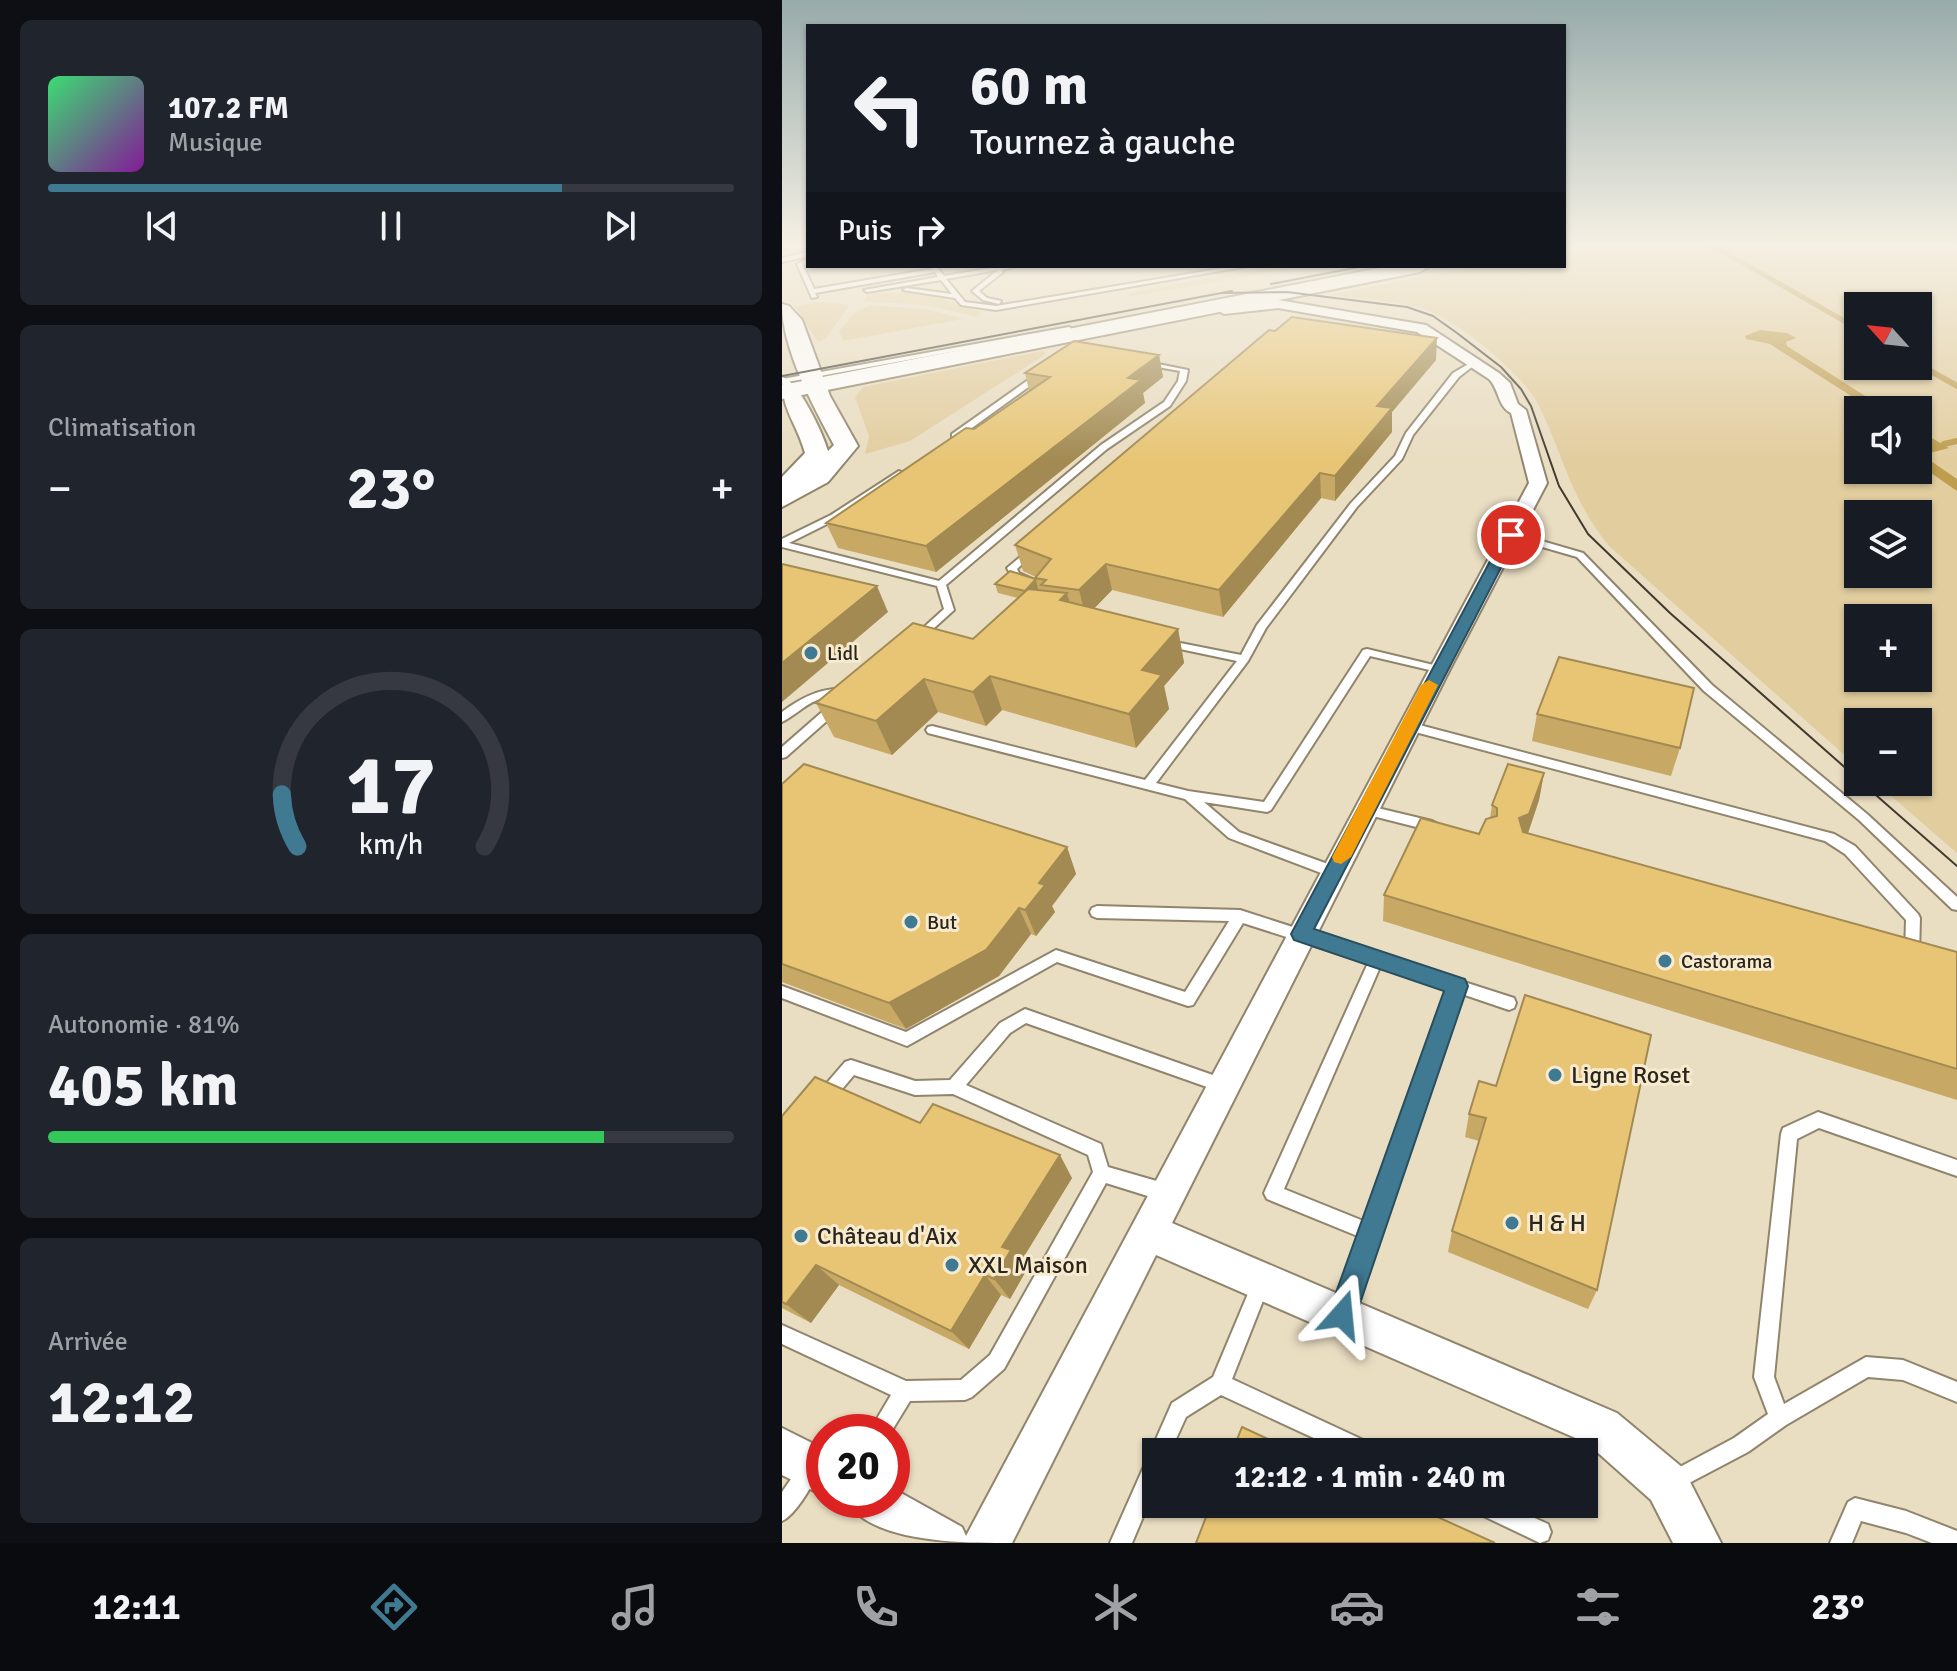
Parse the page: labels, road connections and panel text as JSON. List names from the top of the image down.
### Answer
{
  "places": [
    "Lidl",
    "But",
    "Castorama",
    "Ligne Roset",
    "H & H",
    "Château d'Aix",
    "XXL Maison"
  ],
  "north": "top left",
  "page": {
    "turn": ["60 m", "Tournez à gauche"],
    "song": ["107.2 FM", "Musique"],
    "then": "Puis",
    "map_buttons": ["+", "−"],
    "tile": [
      "Climatisation",
      ["Autonomie · 81%", "405 km"],
      ["Arrivée", "12:12"]
    ],
    "heat": ["−", "23°", "+"],
    "limit": "20",
    "trip": "12:12 · 1 min · 240 m",
    "tabs": ["12:11", "23°"],
    "gauge": ["17", "km/h"]
  }
}
